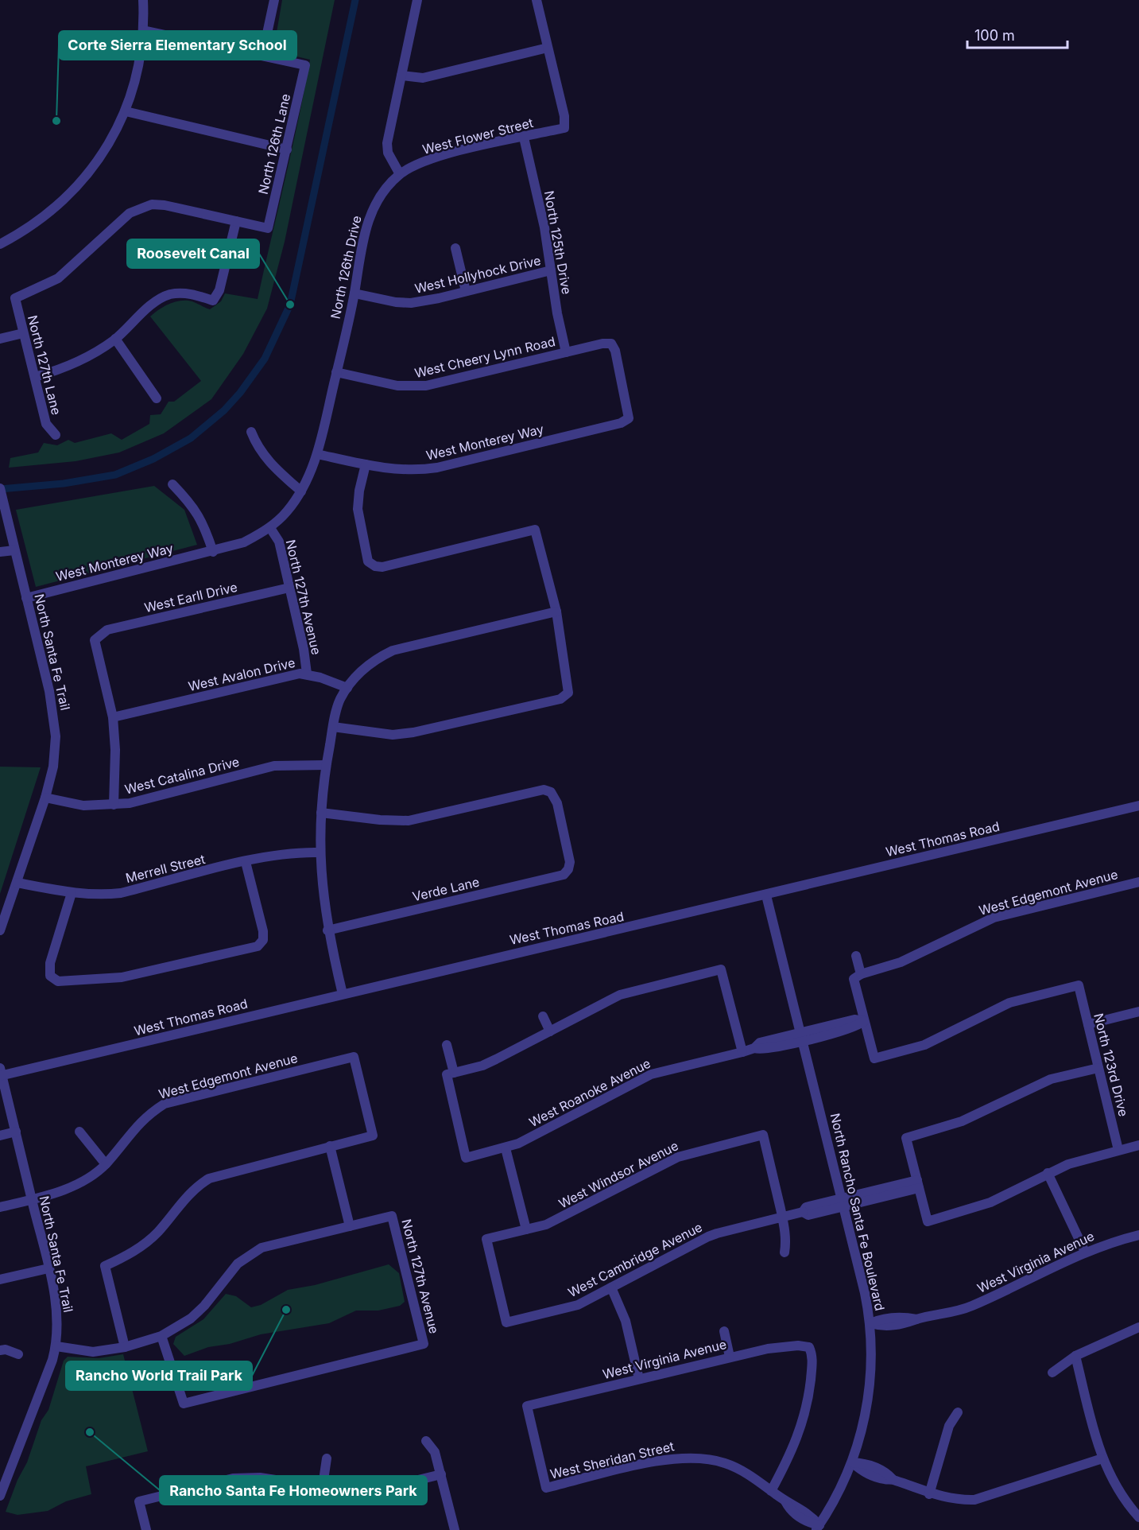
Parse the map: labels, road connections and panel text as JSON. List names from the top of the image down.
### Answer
{
  "streets": {
    "street": [
      "West Flower Street",
      "North 126th Lane",
      "North 125th Drive",
      "North 126th Drive",
      "West Hollyhock Drive",
      "West Cheery Lynn Road",
      "North 127th Lane",
      "West Monterey Way",
      "West Earll Drive",
      "North 127th Avenue",
      "North Santa Fe Trail",
      "West Avalon Drive",
      "West Catalina Drive",
      "West Thomas Road",
      "Merrell Street",
      "Verde Lane",
      "West Edgemont Avenue",
      "North 123rd Drive",
      "West Roanoke Avenue",
      "West Windsor Avenue",
      "North Rancho Santa Fe Boulevard",
      "West Cambridge Avenue",
      "West Virginia Avenue",
      "West Sheridan Street"
    ]
  },
  "crossings": [
    ["West Flower Street", "North 125th Drive"],
    ["West Flower Street", "North 126th Drive"],
    ["North 126th Lane", "North 127th Lane"],
    ["North 125th Drive", "West Hollyhock Drive"],
    ["North 125th Drive", "West Cheery Lynn Road"],
    ["North 126th Drive", "West Hollyhock Drive"],
    ["North 126th Drive", "West Cheery Lynn Road"],
    ["North 126th Drive", "West Monterey Way"],
    ["West Cheery Lynn Road", "West Monterey Way"],
    ["West Monterey Way", "North 127th Avenue"],
    ["West Monterey Way", "North Santa Fe Trail"],
    ["West Earll Drive", "North 127th Avenue"],
    ["West Earll Drive", "West Avalon Drive"],
    ["North 127th Avenue", "West Avalon Drive"],
    ["North Santa Fe Trail", "West Catalina Drive"],
    ["North Santa Fe Trail", "West Thomas Road"],
    ["North Santa Fe Trail", "Merrell Street"],
    ["North Santa Fe Trail", "West Edgemont Avenue"],
    ["West Thomas Road", "North Rancho Santa Fe Boulevard"],
    ["North 123rd Drive", "West Roanoke Avenue"],
    ["West Roanoke Avenue", "North Rancho Santa Fe Boulevard"],
    ["West Windsor Avenue", "West Cambridge Avenue"],
    ["North Rancho Santa Fe Boulevard", "West Cambridge Avenue"],
    ["North Rancho Santa Fe Boulevard", "West Virginia Avenue"],
    ["North Rancho Santa Fe Boulevard", "West Sheridan Street"],
    ["West Virginia Avenue", "West Sheridan Street"]
  ],
  "places": [
    "Corte Sierra Elementary School",
    "Roosevelt Canal",
    "Rancho World Trail Park",
    "Rancho Santa Fe Homeowners Park"
  ],
  "scale_bar": "100 m"
}
